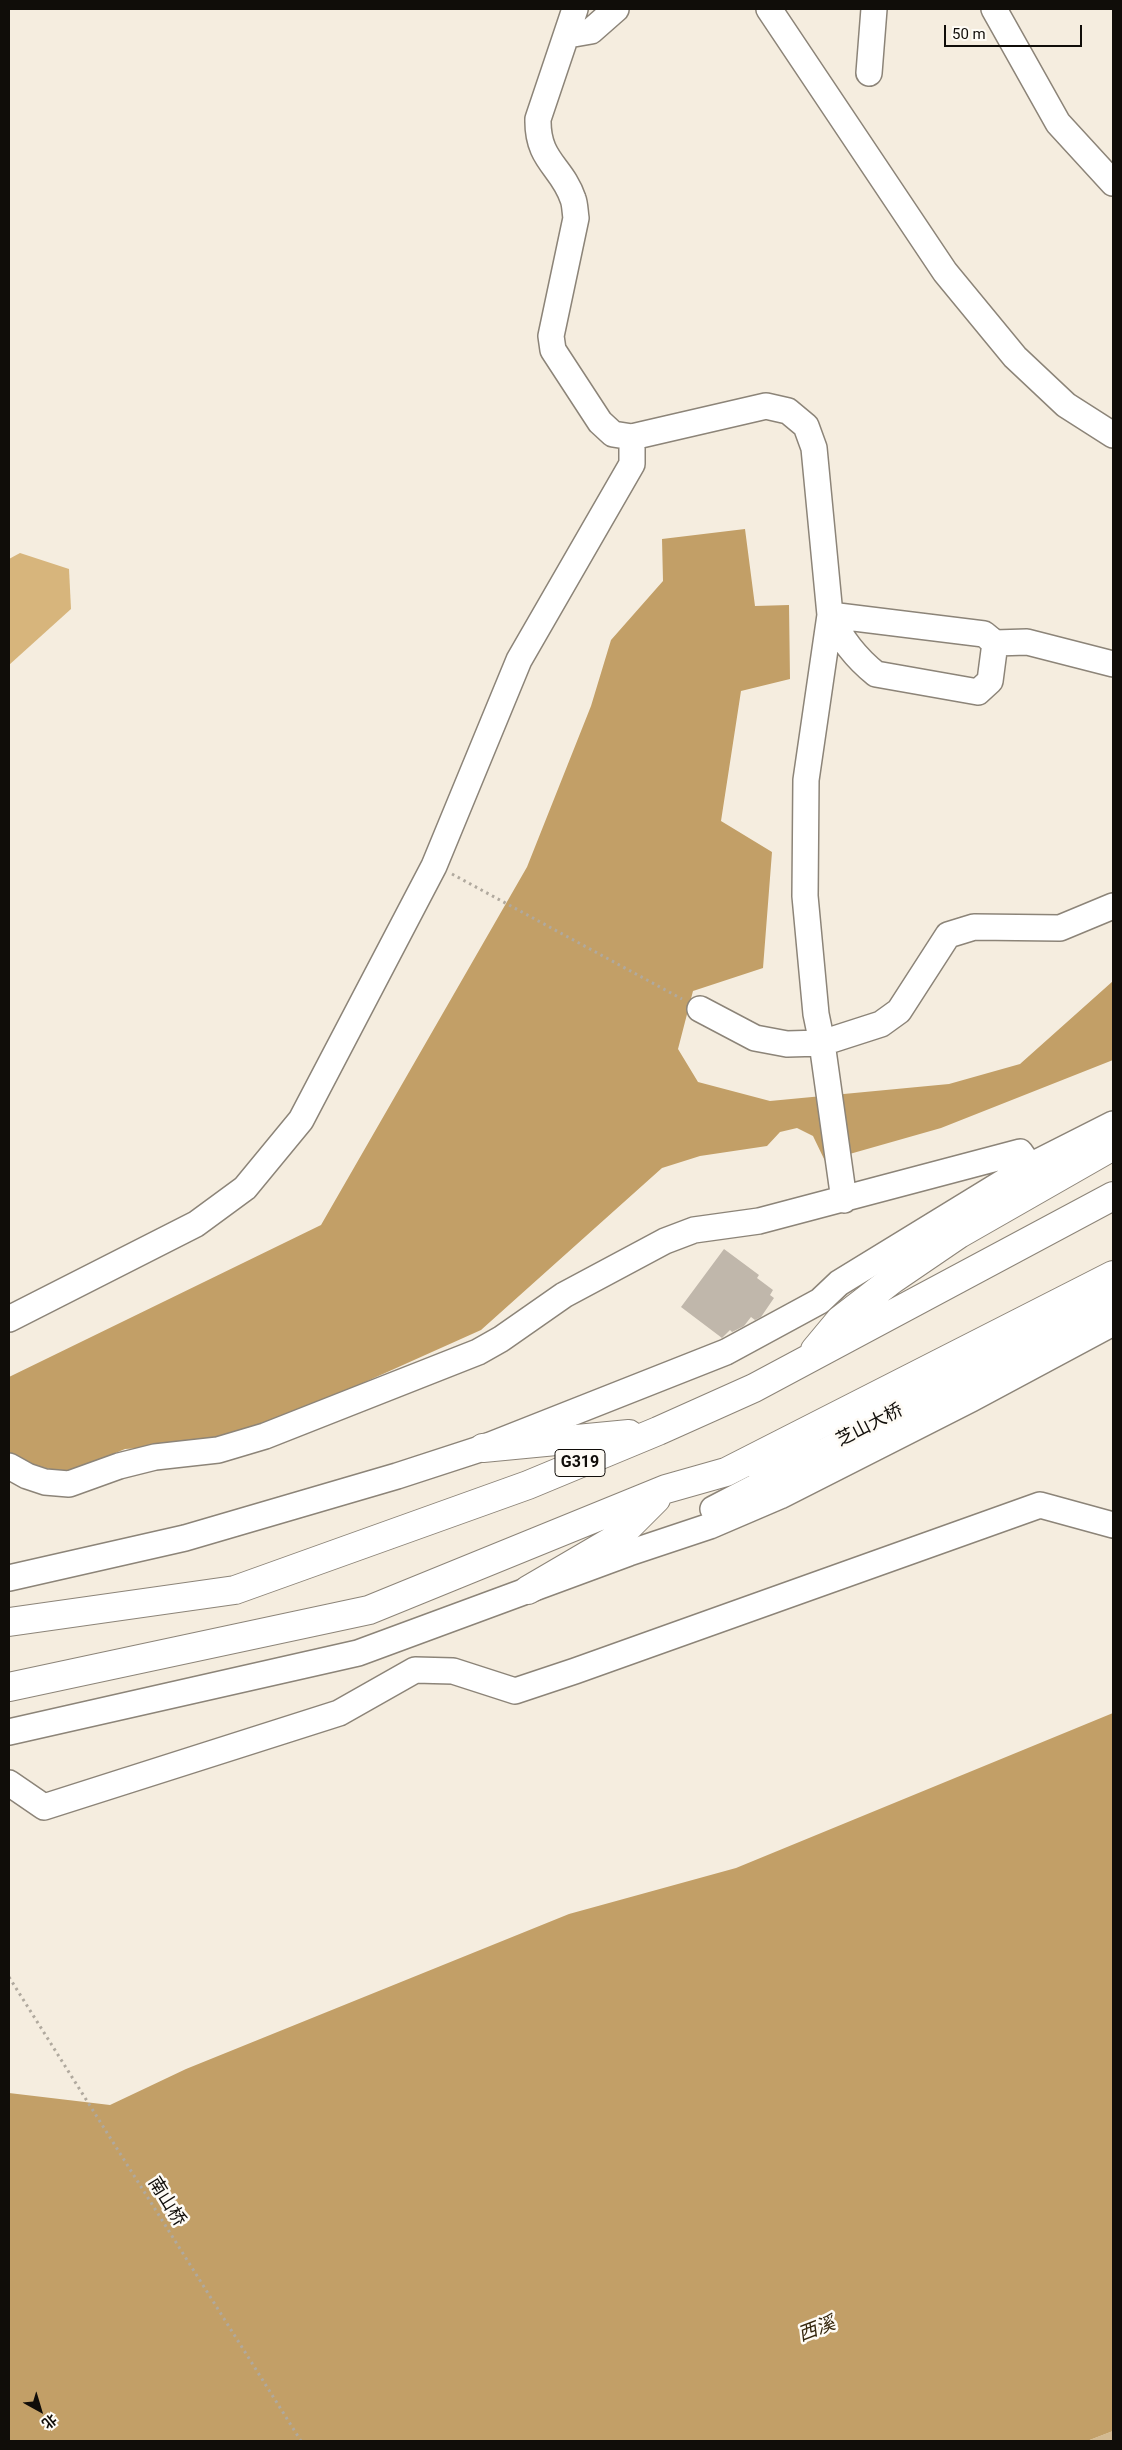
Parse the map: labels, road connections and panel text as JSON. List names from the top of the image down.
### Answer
{
  "streets": {
    "highway": ["G319"],
    "street": ["芝山大桥"],
    "path": ["南山桥"]
  },
  "water": ["西溪"],
  "scale_bar": "50 m",
  "north": "bottom right"
}
